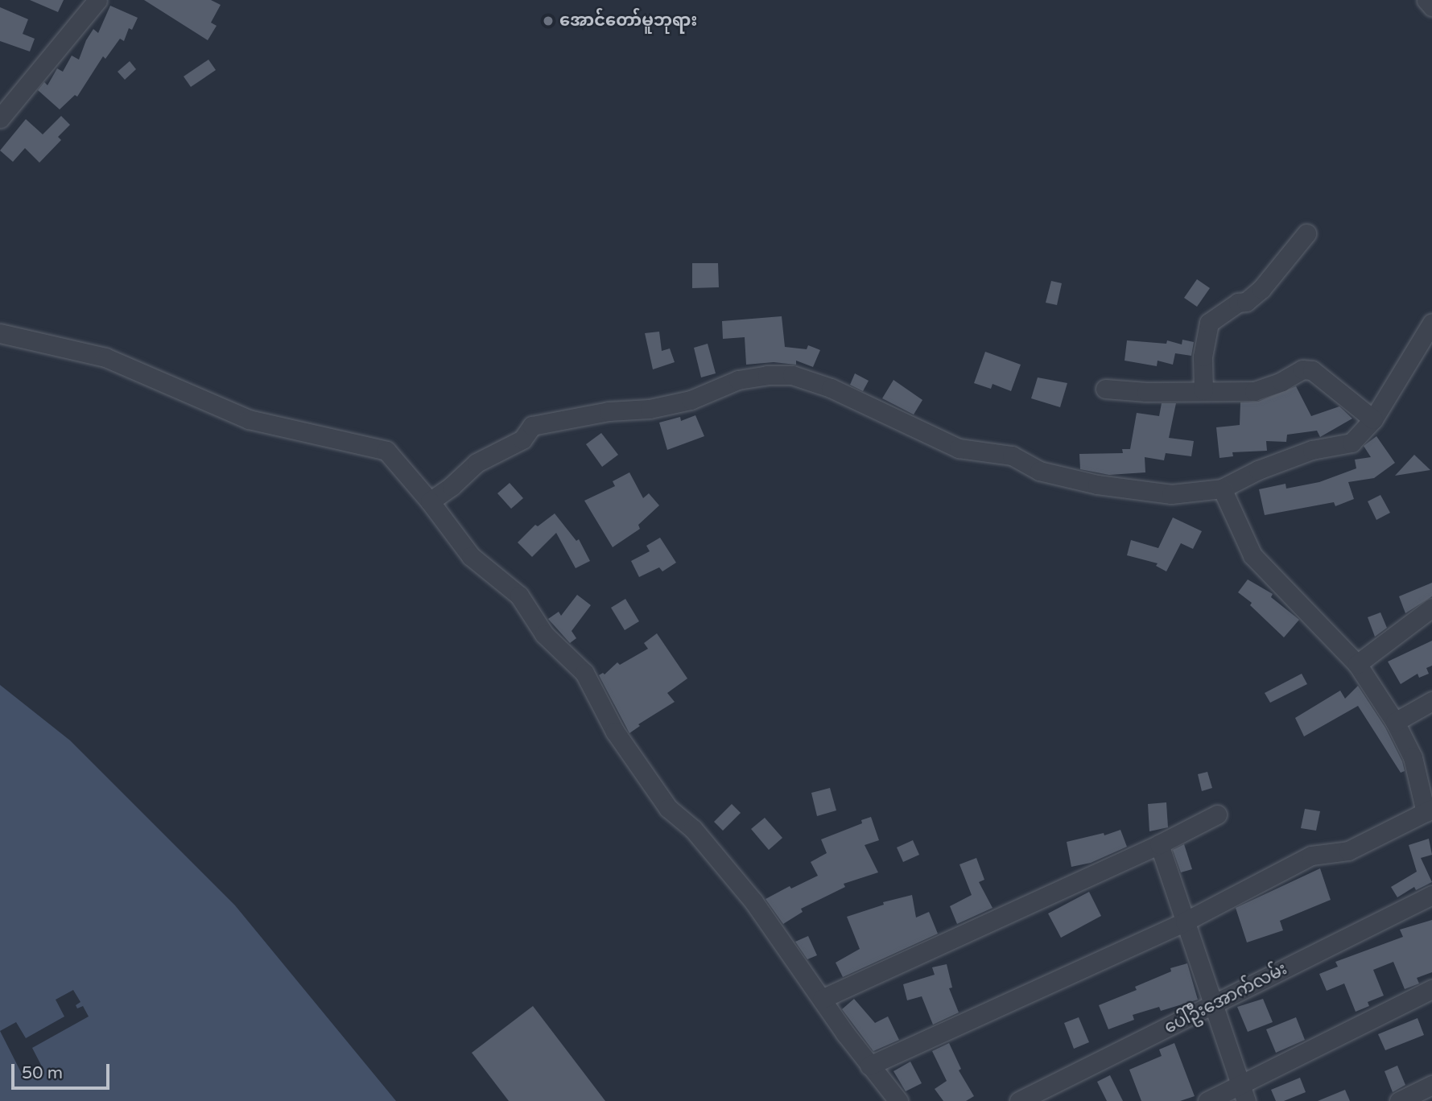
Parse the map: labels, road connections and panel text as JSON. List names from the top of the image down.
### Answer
{
  "streets": {
    "street": ["ပေါ်ဦးအောက်လမ်း"]
  },
  "places": ["အောင်တော်မူဘုရား"],
  "scale_bar": "50 m"
}
